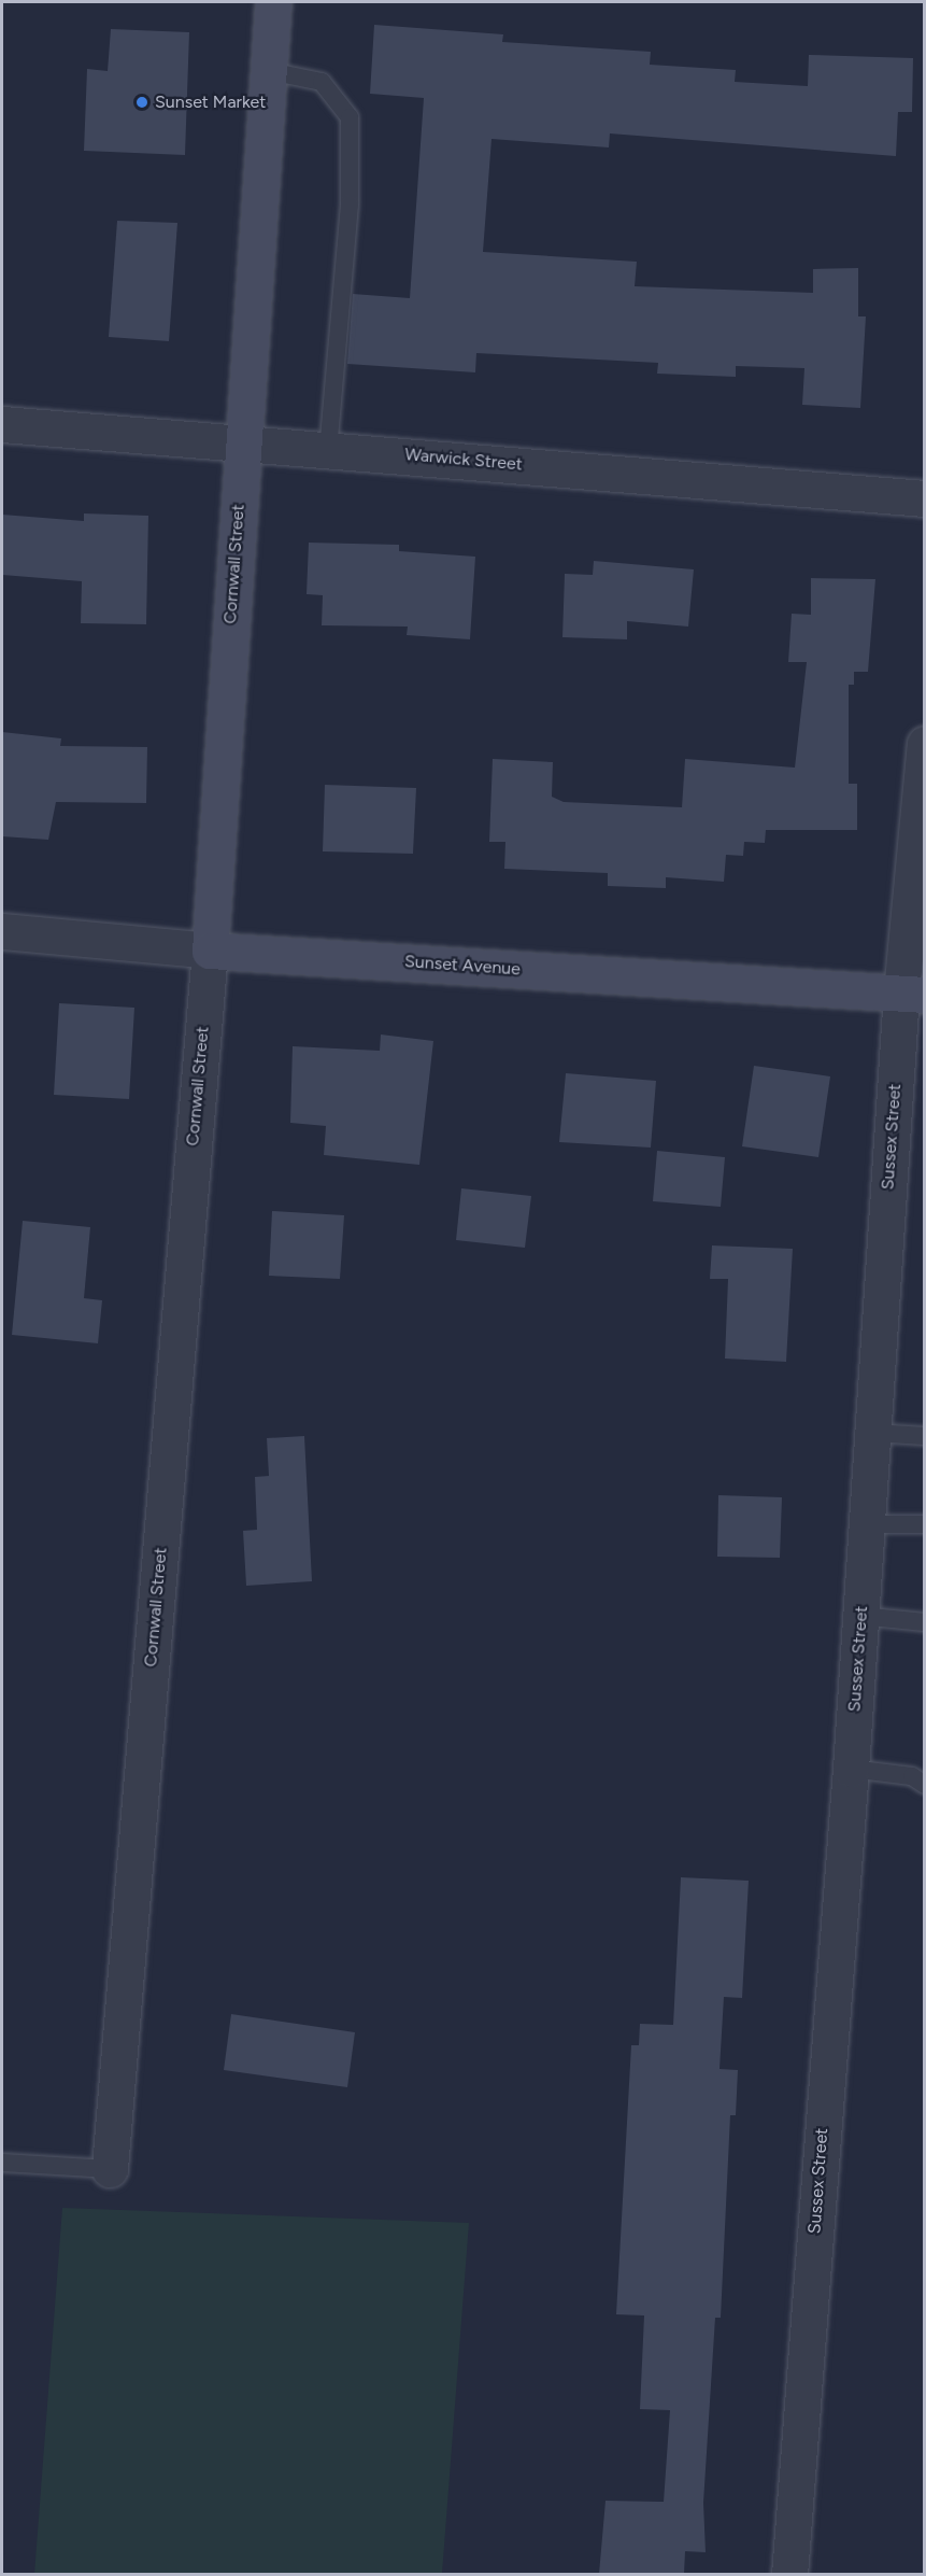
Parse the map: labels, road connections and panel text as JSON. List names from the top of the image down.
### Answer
{
  "streets": {
    "main road": ["Cornwall Street", "Sunset Avenue"],
    "street": ["Warwick Street", "Sussex Street"]
  },
  "crossings": [
    ["Warwick Street", "Cornwall Street"],
    ["Cornwall Street", "Sunset Avenue"],
    ["Sunset Avenue", "Sussex Street"]
  ],
  "places": ["Sunset Market"]
}
